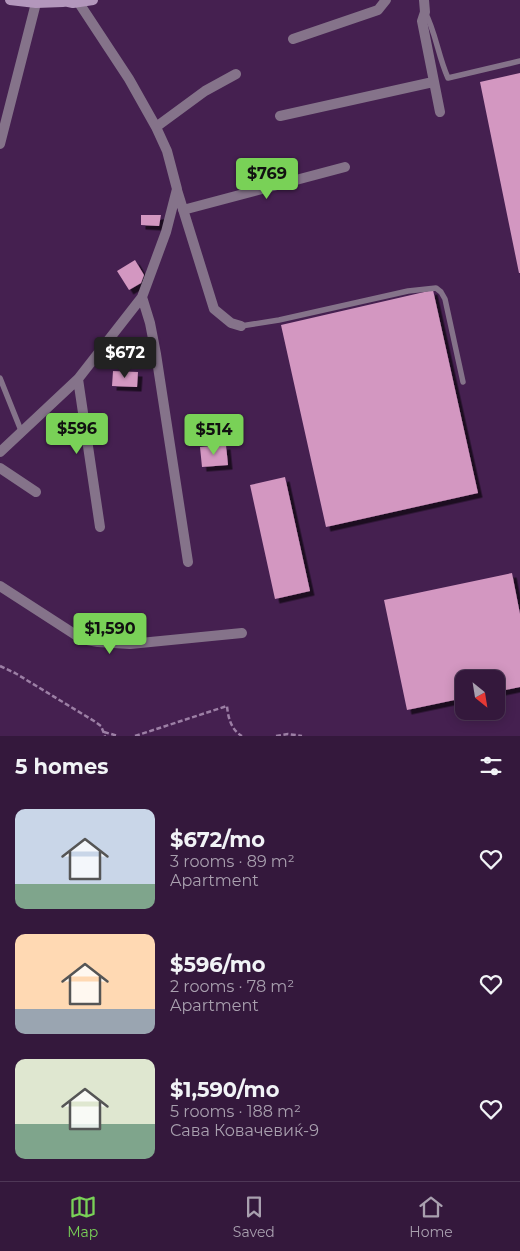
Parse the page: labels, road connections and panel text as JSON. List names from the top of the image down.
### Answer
{
  "north": "bottom right",
  "page": {
    "price": [
      "$769",
      "$672",
      "$596",
      "$514",
      "$1,590"
    ],
    "heading": "5 homes",
    "list": [
      {
        "name": "$672/mo",
        "note": "3 rooms · 89 m² · Apartment"
      },
      {
        "name": "$596/mo",
        "note": "2 rooms · 78 m² · Apartment"
      },
      {
        "name": "$1,590/mo",
        "note": "5 rooms · 188 m² · Сава Ковачевиќ-9"
      }
    ],
    "tabs": ["Map", "Saved", "Home"]
  }
}
